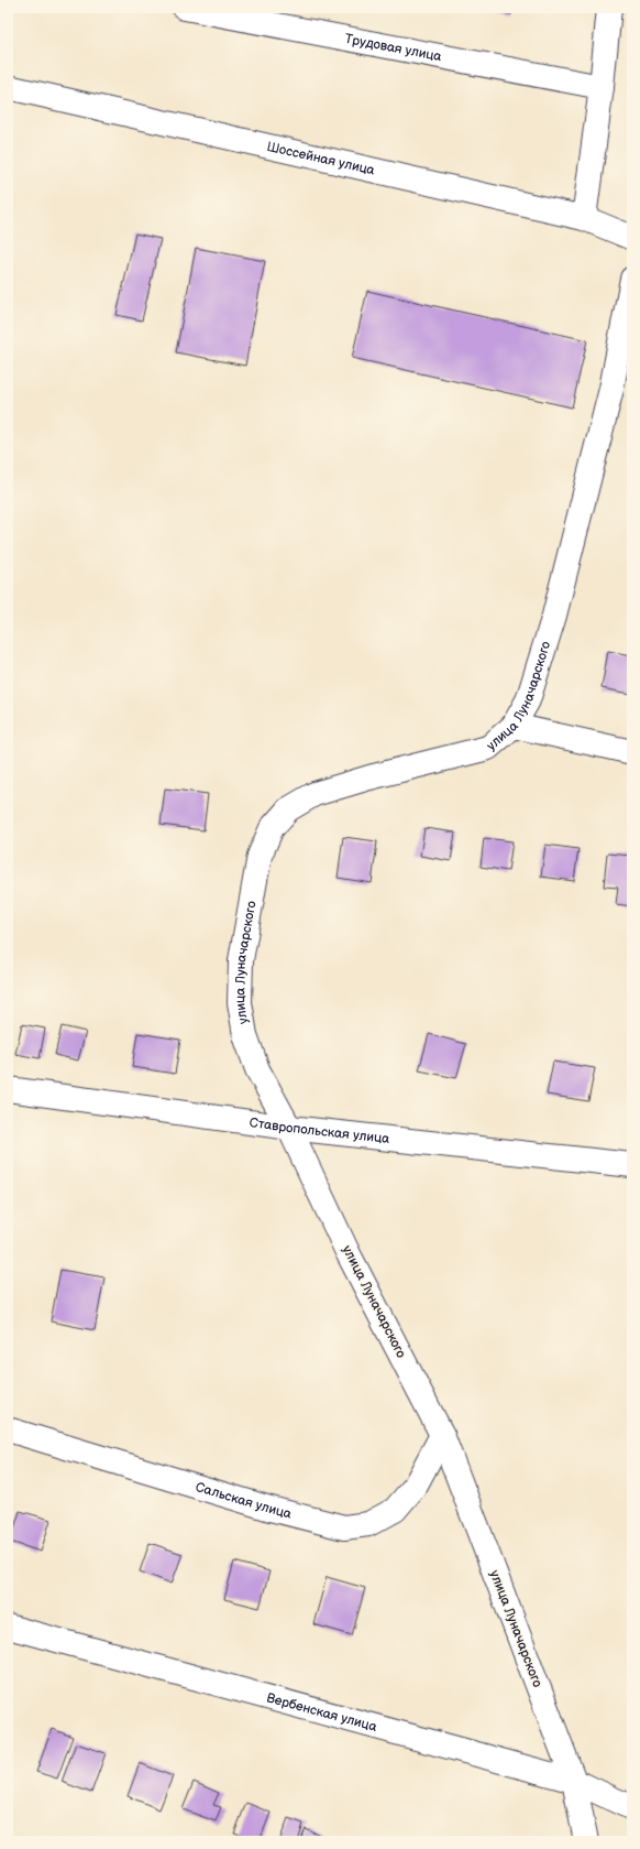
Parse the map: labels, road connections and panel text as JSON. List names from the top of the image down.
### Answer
{
  "streets": {
    "street": [
      "Трудовая улица",
      "Шоссейная улица",
      "улица Луначарского",
      "Ставропольская улица",
      "Сальская улица",
      "Вербенская улица"
    ]
  },
  "crossings": [
    ["улица Луначарского", "Ставропольская улица"],
    ["улица Луначарского", "Сальская улица"],
    ["улица Луначарского", "Вербенская улица"]
  ]
}
